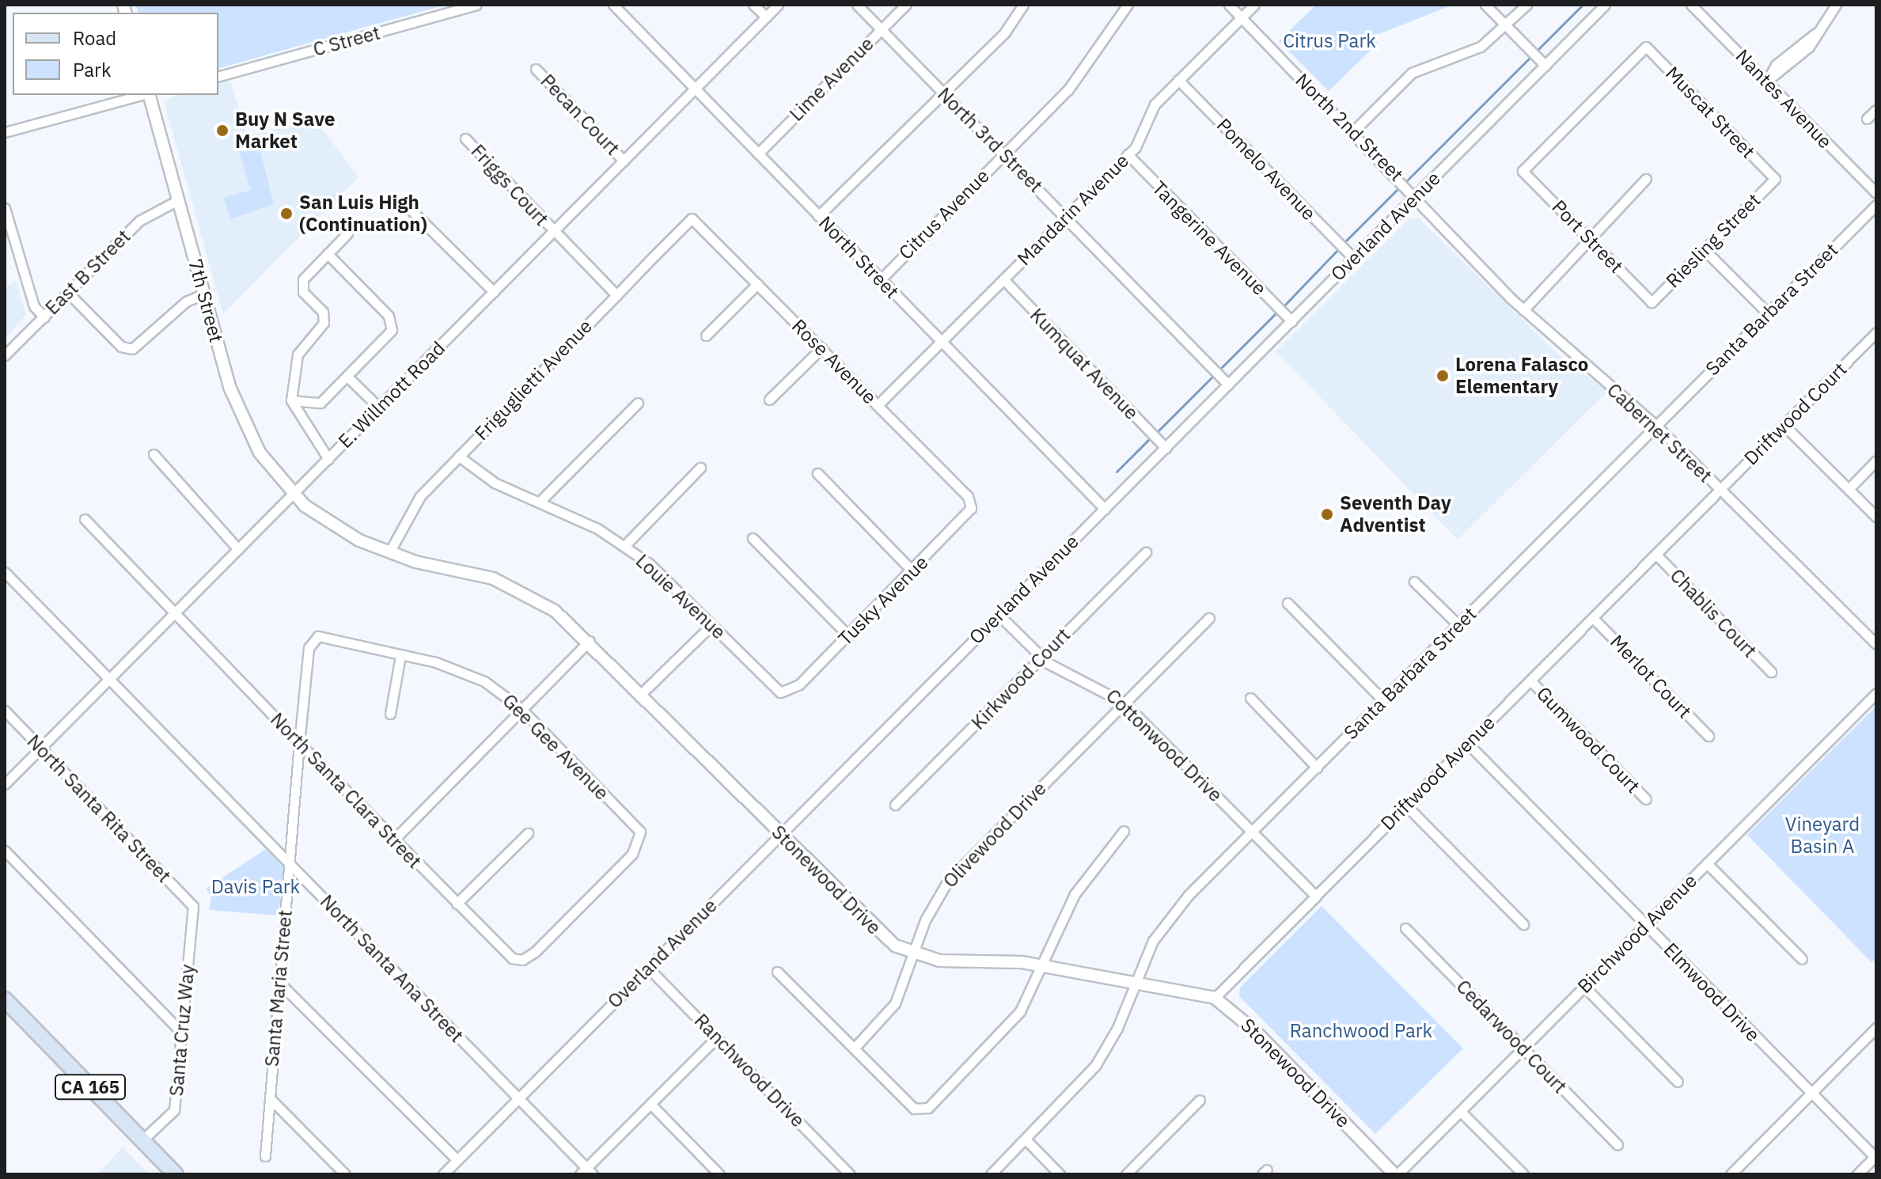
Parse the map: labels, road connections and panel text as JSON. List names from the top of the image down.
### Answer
{
  "streets": {
    "main road": ["CA 165"],
    "street": [
      "C Street",
      "Lime Avenue",
      "Nantes Avenue",
      "Muscat Street",
      "Pecan Court",
      "North 2nd Street",
      "North 3rd Street",
      "Pomelo Avenue",
      "Friggs Court",
      "Mandarin Avenue",
      "Citrus Avenue",
      "Overland Avenue",
      "Port Street",
      "Tangerine Avenue",
      "Riesling Street",
      "North Street",
      "East B Street",
      "7th Street",
      "Santa Barbara Street",
      "Rose Avenue",
      "Kumquat Avenue",
      "Friguglietti Avenue",
      "E. Willmott Road",
      "Driftwood Court",
      "Cabernet Street",
      "Louie Avenue",
      "Tusky Avenue",
      "Chablis Court",
      "Merlot Court",
      "Kirkwood Court",
      "Gumwood Court",
      "Cottonwood Drive",
      "Gee Gee Avenue",
      "Driftwood Avenue",
      "North Santa Clara Street",
      "North Santa Rita Street",
      "Olivewood Drive",
      "Stonewood Drive",
      "Birchwood Avenue",
      "North Santa Ana Street",
      "Santa Maria Street",
      "Elmwood Drive",
      "Santa Cruz Way",
      "Cedarwood Court",
      "Ranchwood Drive"
    ]
  },
  "crossings": [
    ["Lime Avenue", "North 3rd Street"],
    ["Lime Avenue", "North Street"],
    ["Muscat Street", "Port Street"],
    ["Muscat Street", "Riesling Street"],
    ["Pecan Court", "E. Willmott Road"],
    ["North 2nd Street", "Mandarin Avenue"],
    ["North 2nd Street", "Overland Avenue"],
    ["North 2nd Street", "Cabernet Street"],
    ["North 3rd Street", "Mandarin Avenue"],
    ["North 3rd Street", "Citrus Avenue"],
    ["North 3rd Street", "Overland Avenue"],
    ["Pomelo Avenue", "Mandarin Avenue"],
    ["Pomelo Avenue", "Overland Avenue"],
    ["Friggs Court", "Friguglietti Avenue"],
    ["Friggs Court", "E. Willmott Road"],
    ["Mandarin Avenue", "Tangerine Avenue"],
    ["Mandarin Avenue", "North Street"],
    ["Mandarin Avenue", "Rose Avenue"],
    ["Mandarin Avenue", "Kumquat Avenue"],
    ["Citrus Avenue", "North Street"],
    ["Overland Avenue", "Tangerine Avenue"],
    ["Overland Avenue", "North Street"],
    ["Overland Avenue", "Kumquat Avenue"],
    ["Overland Avenue", "Cabernet Street"],
    ["Overland Avenue", "Cottonwood Drive"],
    ["Overland Avenue", "Stonewood Drive"],
    ["Overland Avenue", "North Santa Ana Street"],
    ["Overland Avenue", "Ranchwood Drive"],
    ["Port Street", "Riesling Street"],
    ["North Street", "E. Willmott Road"],
    ["East B Street", "7th Street"],
    ["7th Street", "E. Willmott Road"],
    ["7th Street", "Stonewood Drive"],
    ["Santa Barbara Street", "Cabernet Street"],
    ["Santa Barbara Street", "Cottonwood Drive"],
    ["Santa Barbara Street", "Stonewood Drive"],
    ["Rose Avenue", "Friguglietti Avenue"],
    ["Rose Avenue", "Tusky Avenue"],
    ["Friguglietti Avenue", "Louie Avenue"],
    ["Friguglietti Avenue", "Stonewood Drive"],
    ["E. Willmott Road", "North Santa Clara Street"],
    ["E. Willmott Road", "North Santa Rita Street"],
    ["E. Willmott Road", "Stonewood Drive"],
    ["E. Willmott Road", "North Santa Ana Street"],
    ["Driftwood Court", "Cabernet Street"],
    ["Driftwood Court", "Chablis Court"],
    ["Driftwood Court", "Driftwood Avenue"],
    ["Louie Avenue", "Tusky Avenue"],
    ["Chablis Court", "Driftwood Avenue"],
    ["Merlot Court", "Driftwood Avenue"],
    ["Kirkwood Court", "Cottonwood Drive"],
    ["Gumwood Court", "Driftwood Avenue"],
    ["Cottonwood Drive", "Driftwood Avenue"],
    ["Cottonwood Drive", "Olivewood Drive"],
    ["Gee Gee Avenue", "North Santa Clara Street"],
    ["Gee Gee Avenue", "Santa Maria Street"],
    ["Driftwood Avenue", "Stonewood Drive"],
    ["Driftwood Avenue", "Elmwood Drive"],
    ["North Santa Clara Street", "Santa Maria Street"],
    ["North Santa Rita Street", "Santa Cruz Way"],
    ["Olivewood Drive", "Stonewood Drive"],
    ["Stonewood Drive", "Birchwood Avenue"],
    ["Birchwood Avenue", "Elmwood Drive"],
    ["Birchwood Avenue", "Cedarwood Court"],
    ["North Santa Ana Street", "Santa Maria Street"],
    ["Santa Cruz Way", "CA 165"]
  ],
  "parks": [
    "Citrus Park",
    "Vineyard Basin A",
    "Davis Park",
    "Ranchwood Park"
  ],
  "places": [
    "Buy N Save Market",
    "San Luis High (Continuation)",
    "Lorena Falasco Elementary",
    "Seventh Day Adventist"
  ],
  "legend": ["Road", "Park"]
}
